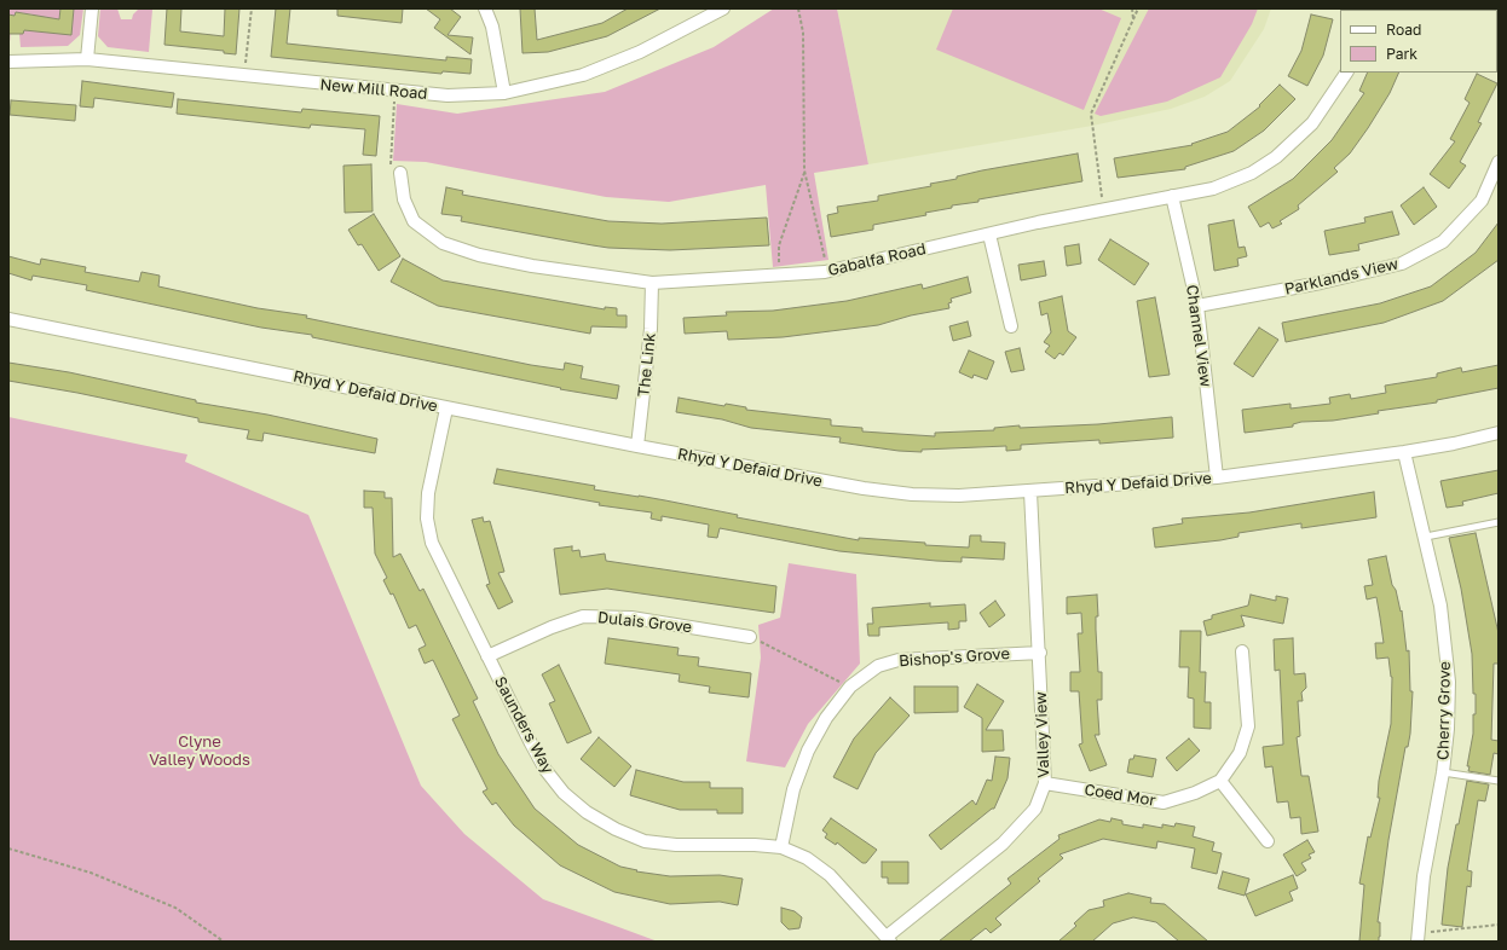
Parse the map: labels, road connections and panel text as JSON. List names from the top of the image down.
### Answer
{
  "streets": {
    "street": [
      "New Mill Road",
      "Gabalfa Road",
      "Parklands View",
      "Channel View",
      "The Link",
      "Rhyd Y Defaid Drive",
      "Dulais Grove",
      "Bishop's Grove",
      "Cherry Grove",
      "Saunders Way",
      "Valley View",
      "Coed Mor"
    ]
  },
  "crossings": [
    ["Gabalfa Road", "Channel View"],
    ["Gabalfa Road", "The Link"],
    ["Parklands View", "Channel View"],
    ["Channel View", "Rhyd Y Defaid Drive"],
    ["The Link", "Rhyd Y Defaid Drive"],
    ["Rhyd Y Defaid Drive", "Cherry Grove"],
    ["Rhyd Y Defaid Drive", "Saunders Way"],
    ["Rhyd Y Defaid Drive", "Valley View"],
    ["Dulais Grove", "Saunders Way"],
    ["Bishop's Grove", "Saunders Way"],
    ["Bishop's Grove", "Valley View"],
    ["Saunders Way", "Valley View"],
    ["Valley View", "Coed Mor"]
  ],
  "parks": ["Clyne Valley Woods"],
  "legend": ["Road", "Park"]
}
